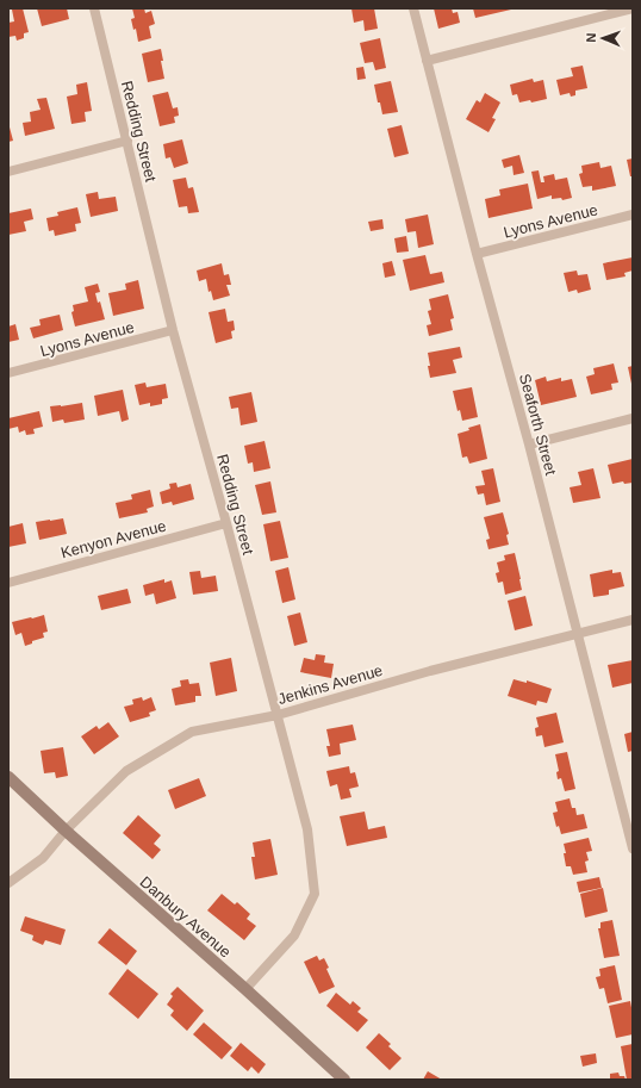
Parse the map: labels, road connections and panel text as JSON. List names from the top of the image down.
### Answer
{
  "streets": {
    "street": [
      "Redding Street",
      "Lyons Avenue",
      "Seaforth Street",
      "Kenyon Avenue",
      "Jenkins Avenue",
      "Danbury Avenue"
    ]
  },
  "crossings": [
    ["Redding Street", "Lyons Avenue"],
    ["Redding Street", "Kenyon Avenue"],
    ["Redding Street", "Jenkins Avenue"],
    ["Redding Street", "Danbury Avenue"],
    ["Lyons Avenue", "Seaforth Street"],
    ["Seaforth Street", "Jenkins Avenue"],
    ["Jenkins Avenue", "Danbury Avenue"]
  ],
  "north": "left"
}
